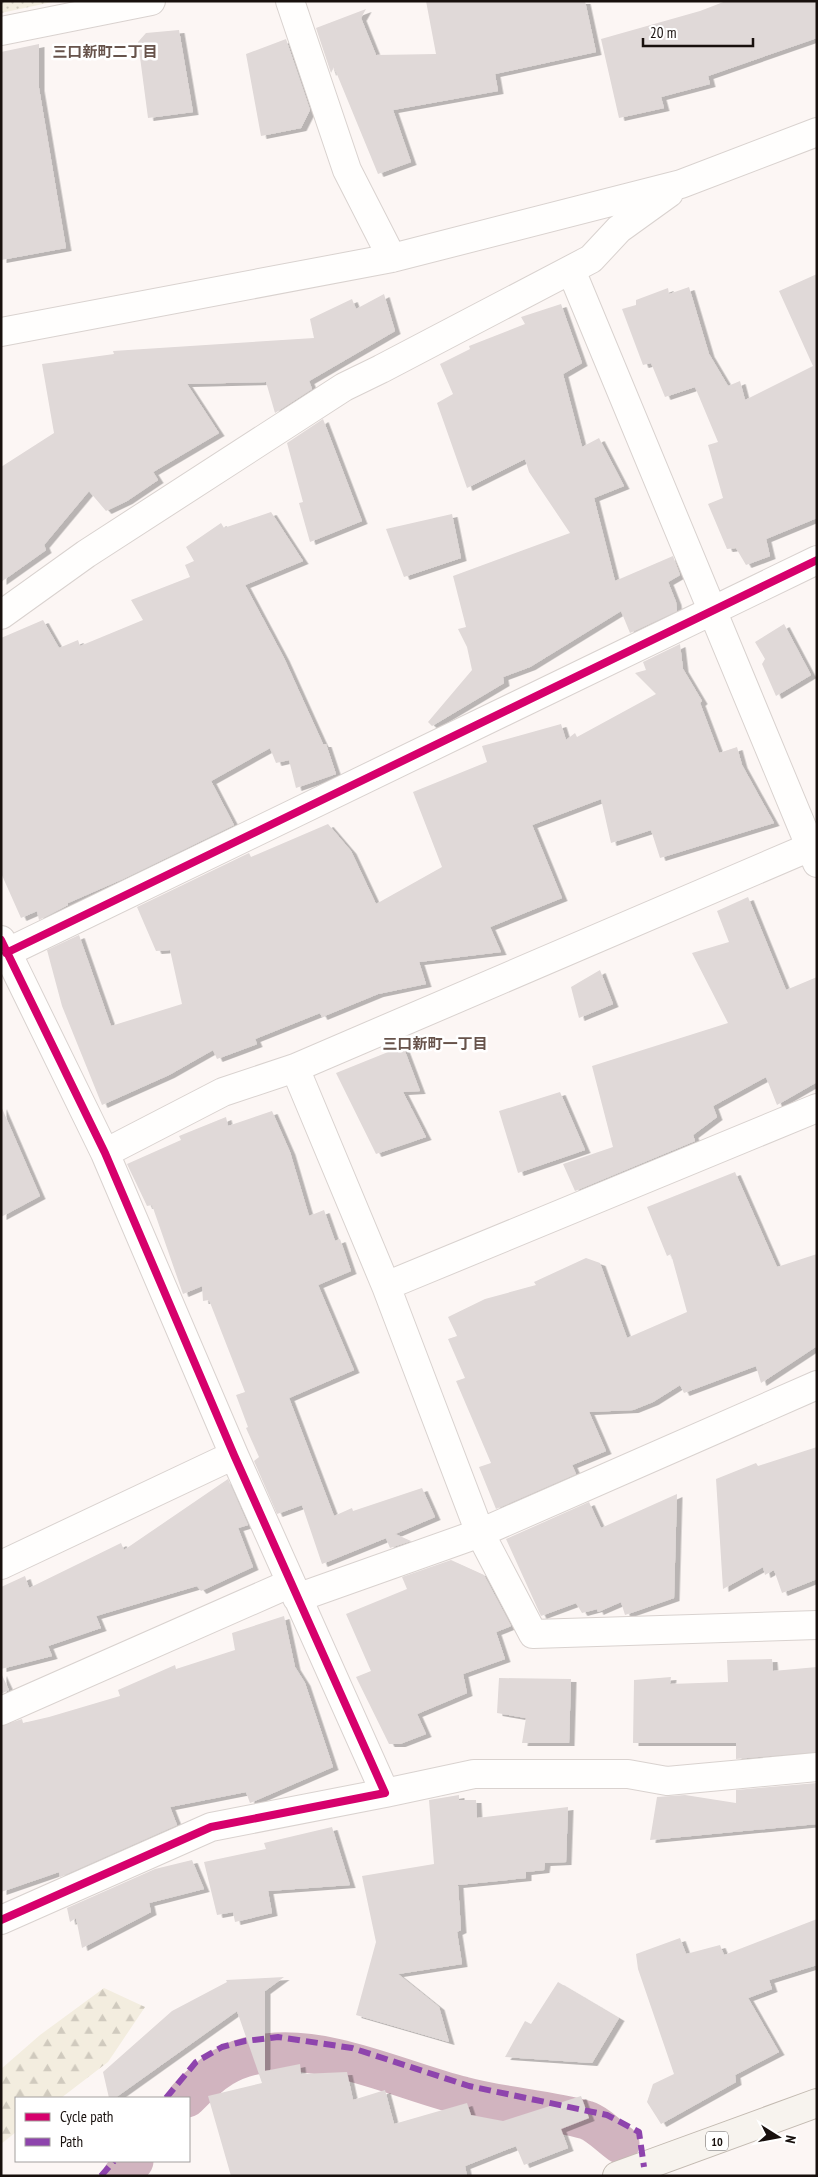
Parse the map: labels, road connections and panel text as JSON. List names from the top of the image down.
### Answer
{
  "streets": {
    "main road": ["10"]
  },
  "districts": ["三口新町二丁目", "三口新町一丁目"],
  "legend": ["Cycle path", "Path"],
  "scale_bar": "20 m",
  "north": "right"
}
